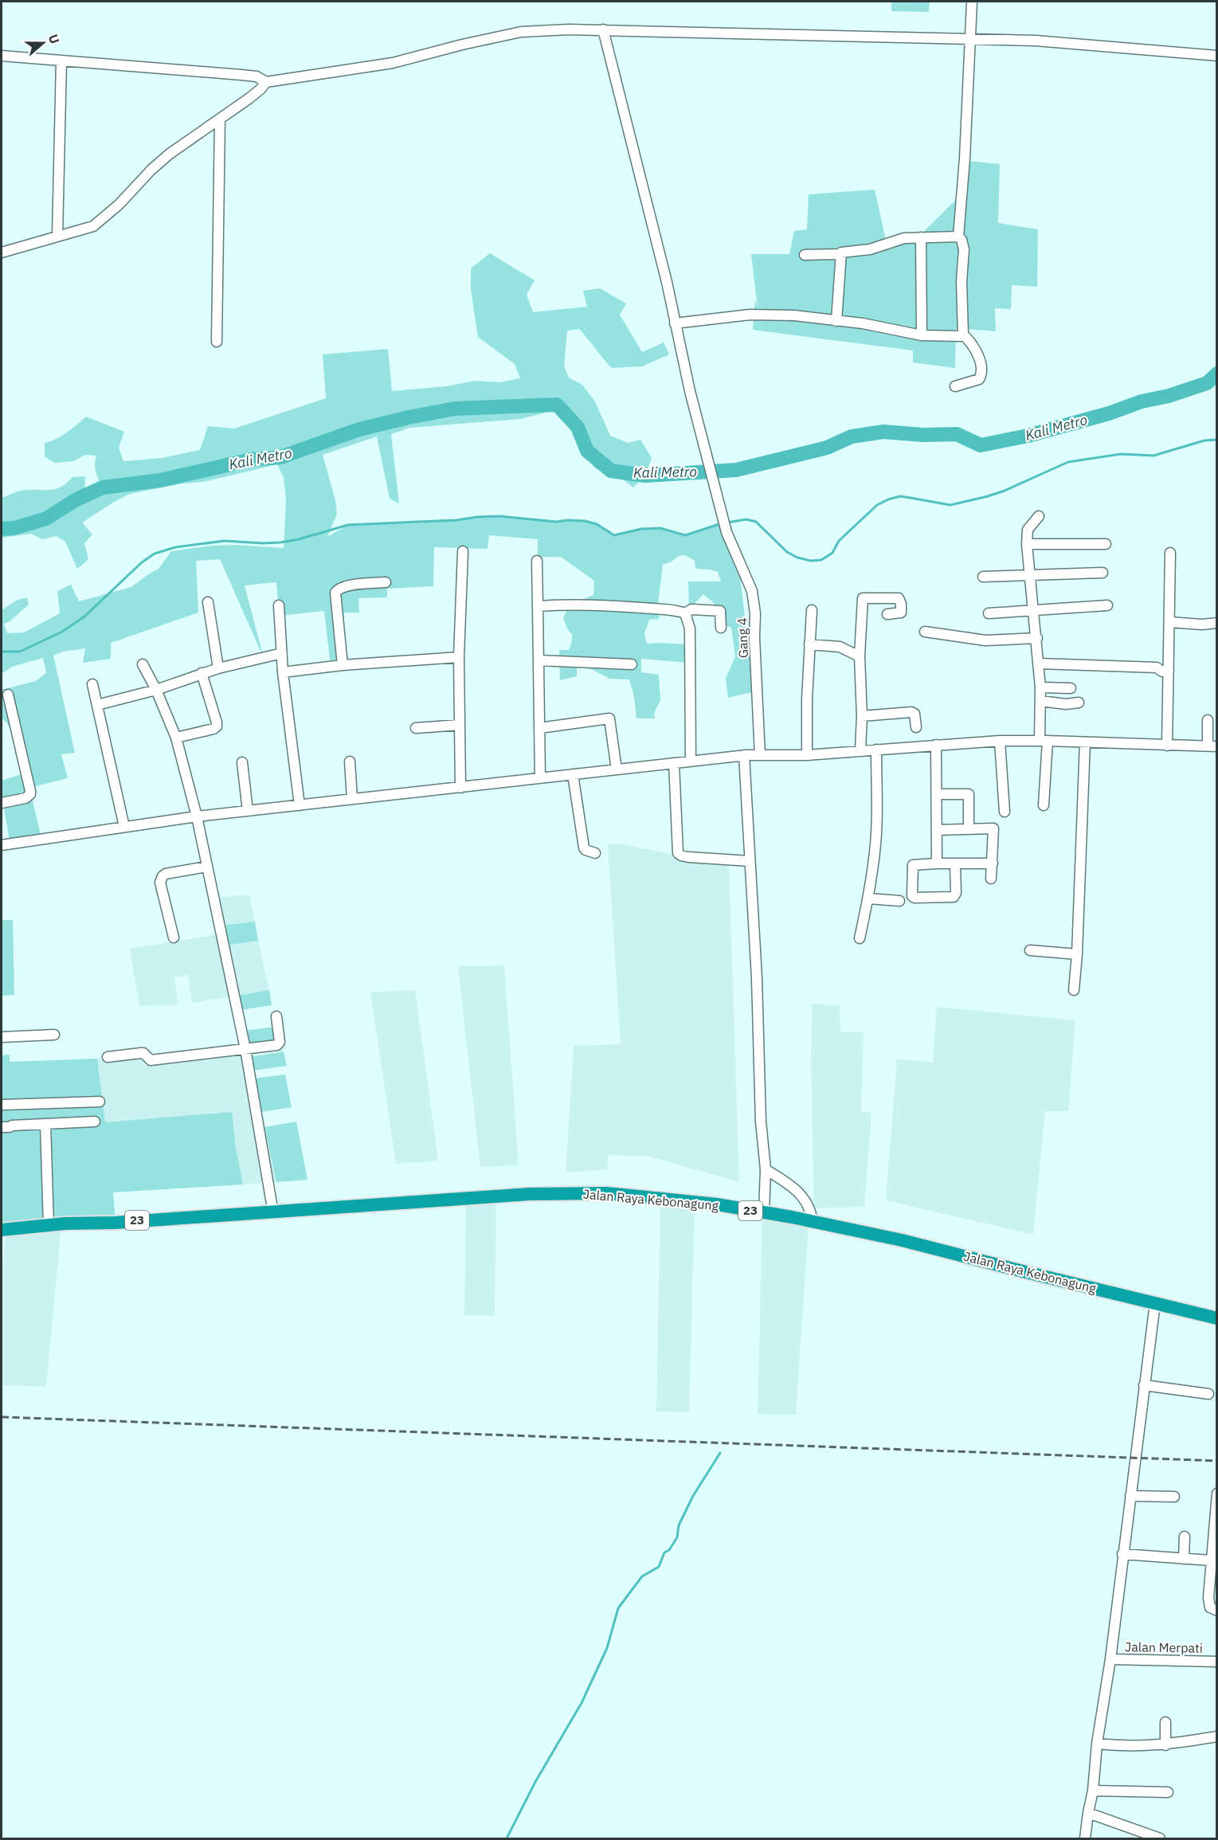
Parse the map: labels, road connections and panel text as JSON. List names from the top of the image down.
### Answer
{
  "streets": {
    "highway": ["Jalan Raya Kebonagung", "23"],
    "street": ["Gang 4", "Jalan Merpati"]
  },
  "crossings": [
    ["Gang 4", "Jalan Raya Kebonagung"],
    ["Jalan Raya Kebonagung", "23"]
  ],
  "water": ["Kali Metro"],
  "north": "right"
}
